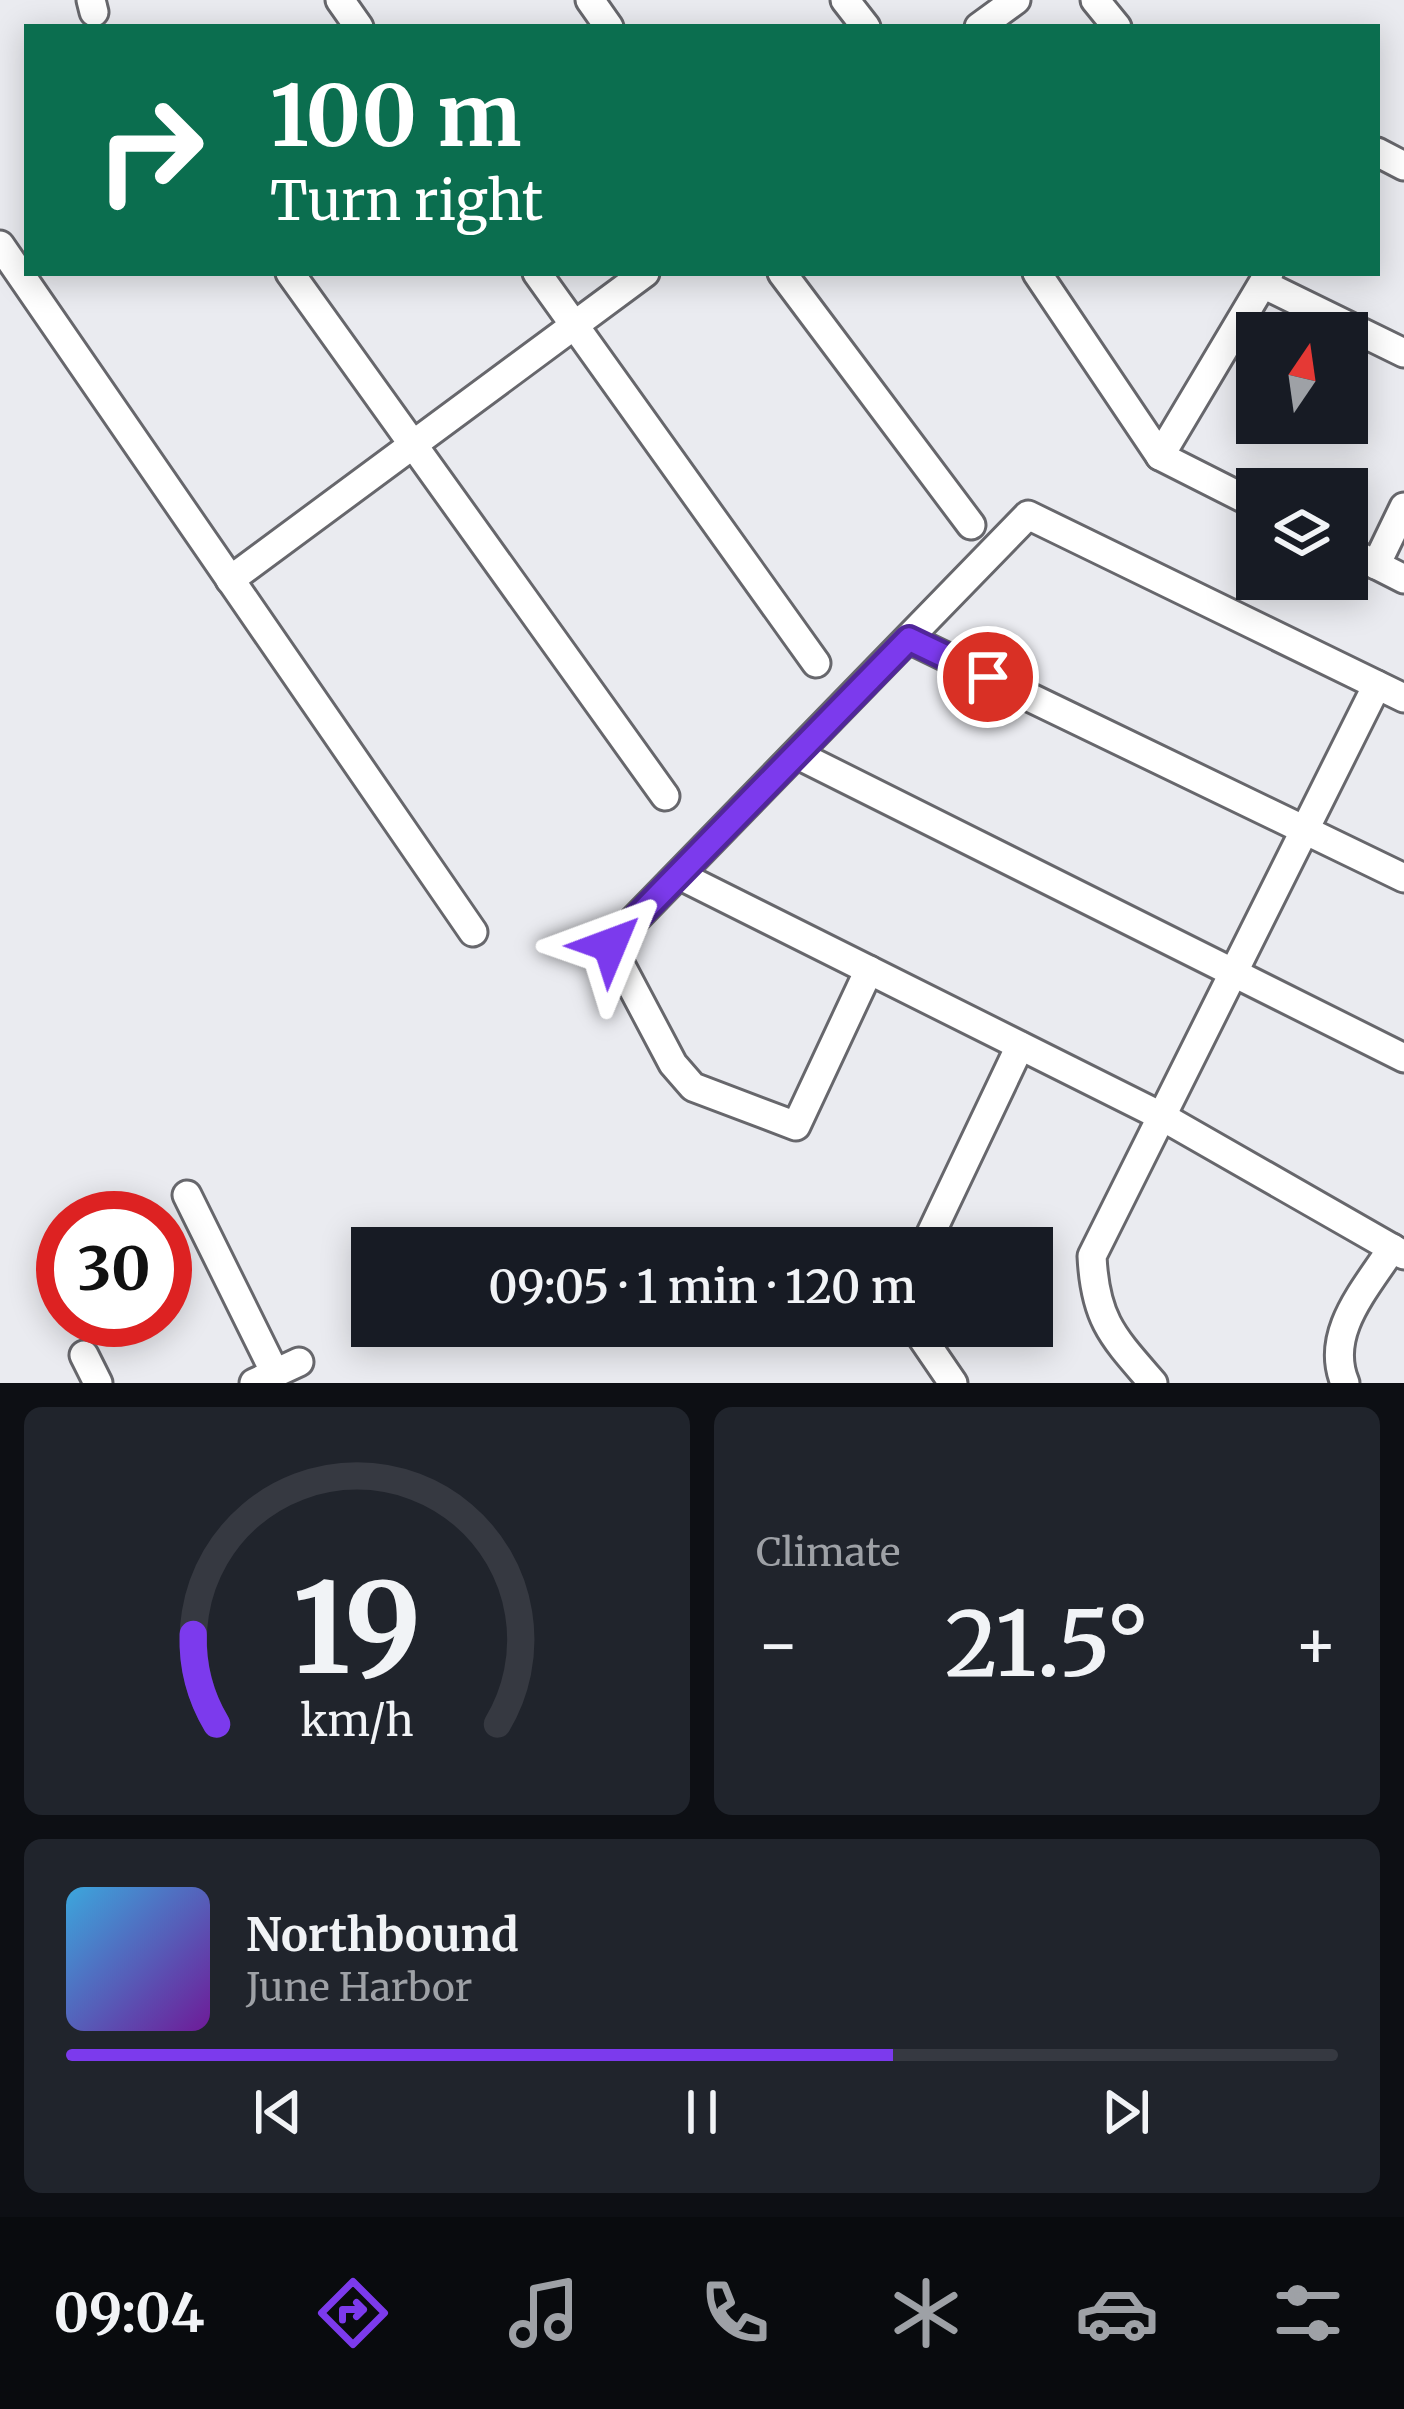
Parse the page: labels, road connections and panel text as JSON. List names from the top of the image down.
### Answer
{
  "north": "top",
  "page": {
    "turn": ["100 m", "Turn right"],
    "limit": "30",
    "trip": "09:05 · 1 min · 120 m",
    "tile": "Climate",
    "heat": ["−", "21.5°", "+"],
    "song": ["Northbound", "June Harbor"],
    "tabs": "09:04",
    "gauge": ["19", "km/h"]
  }
}
